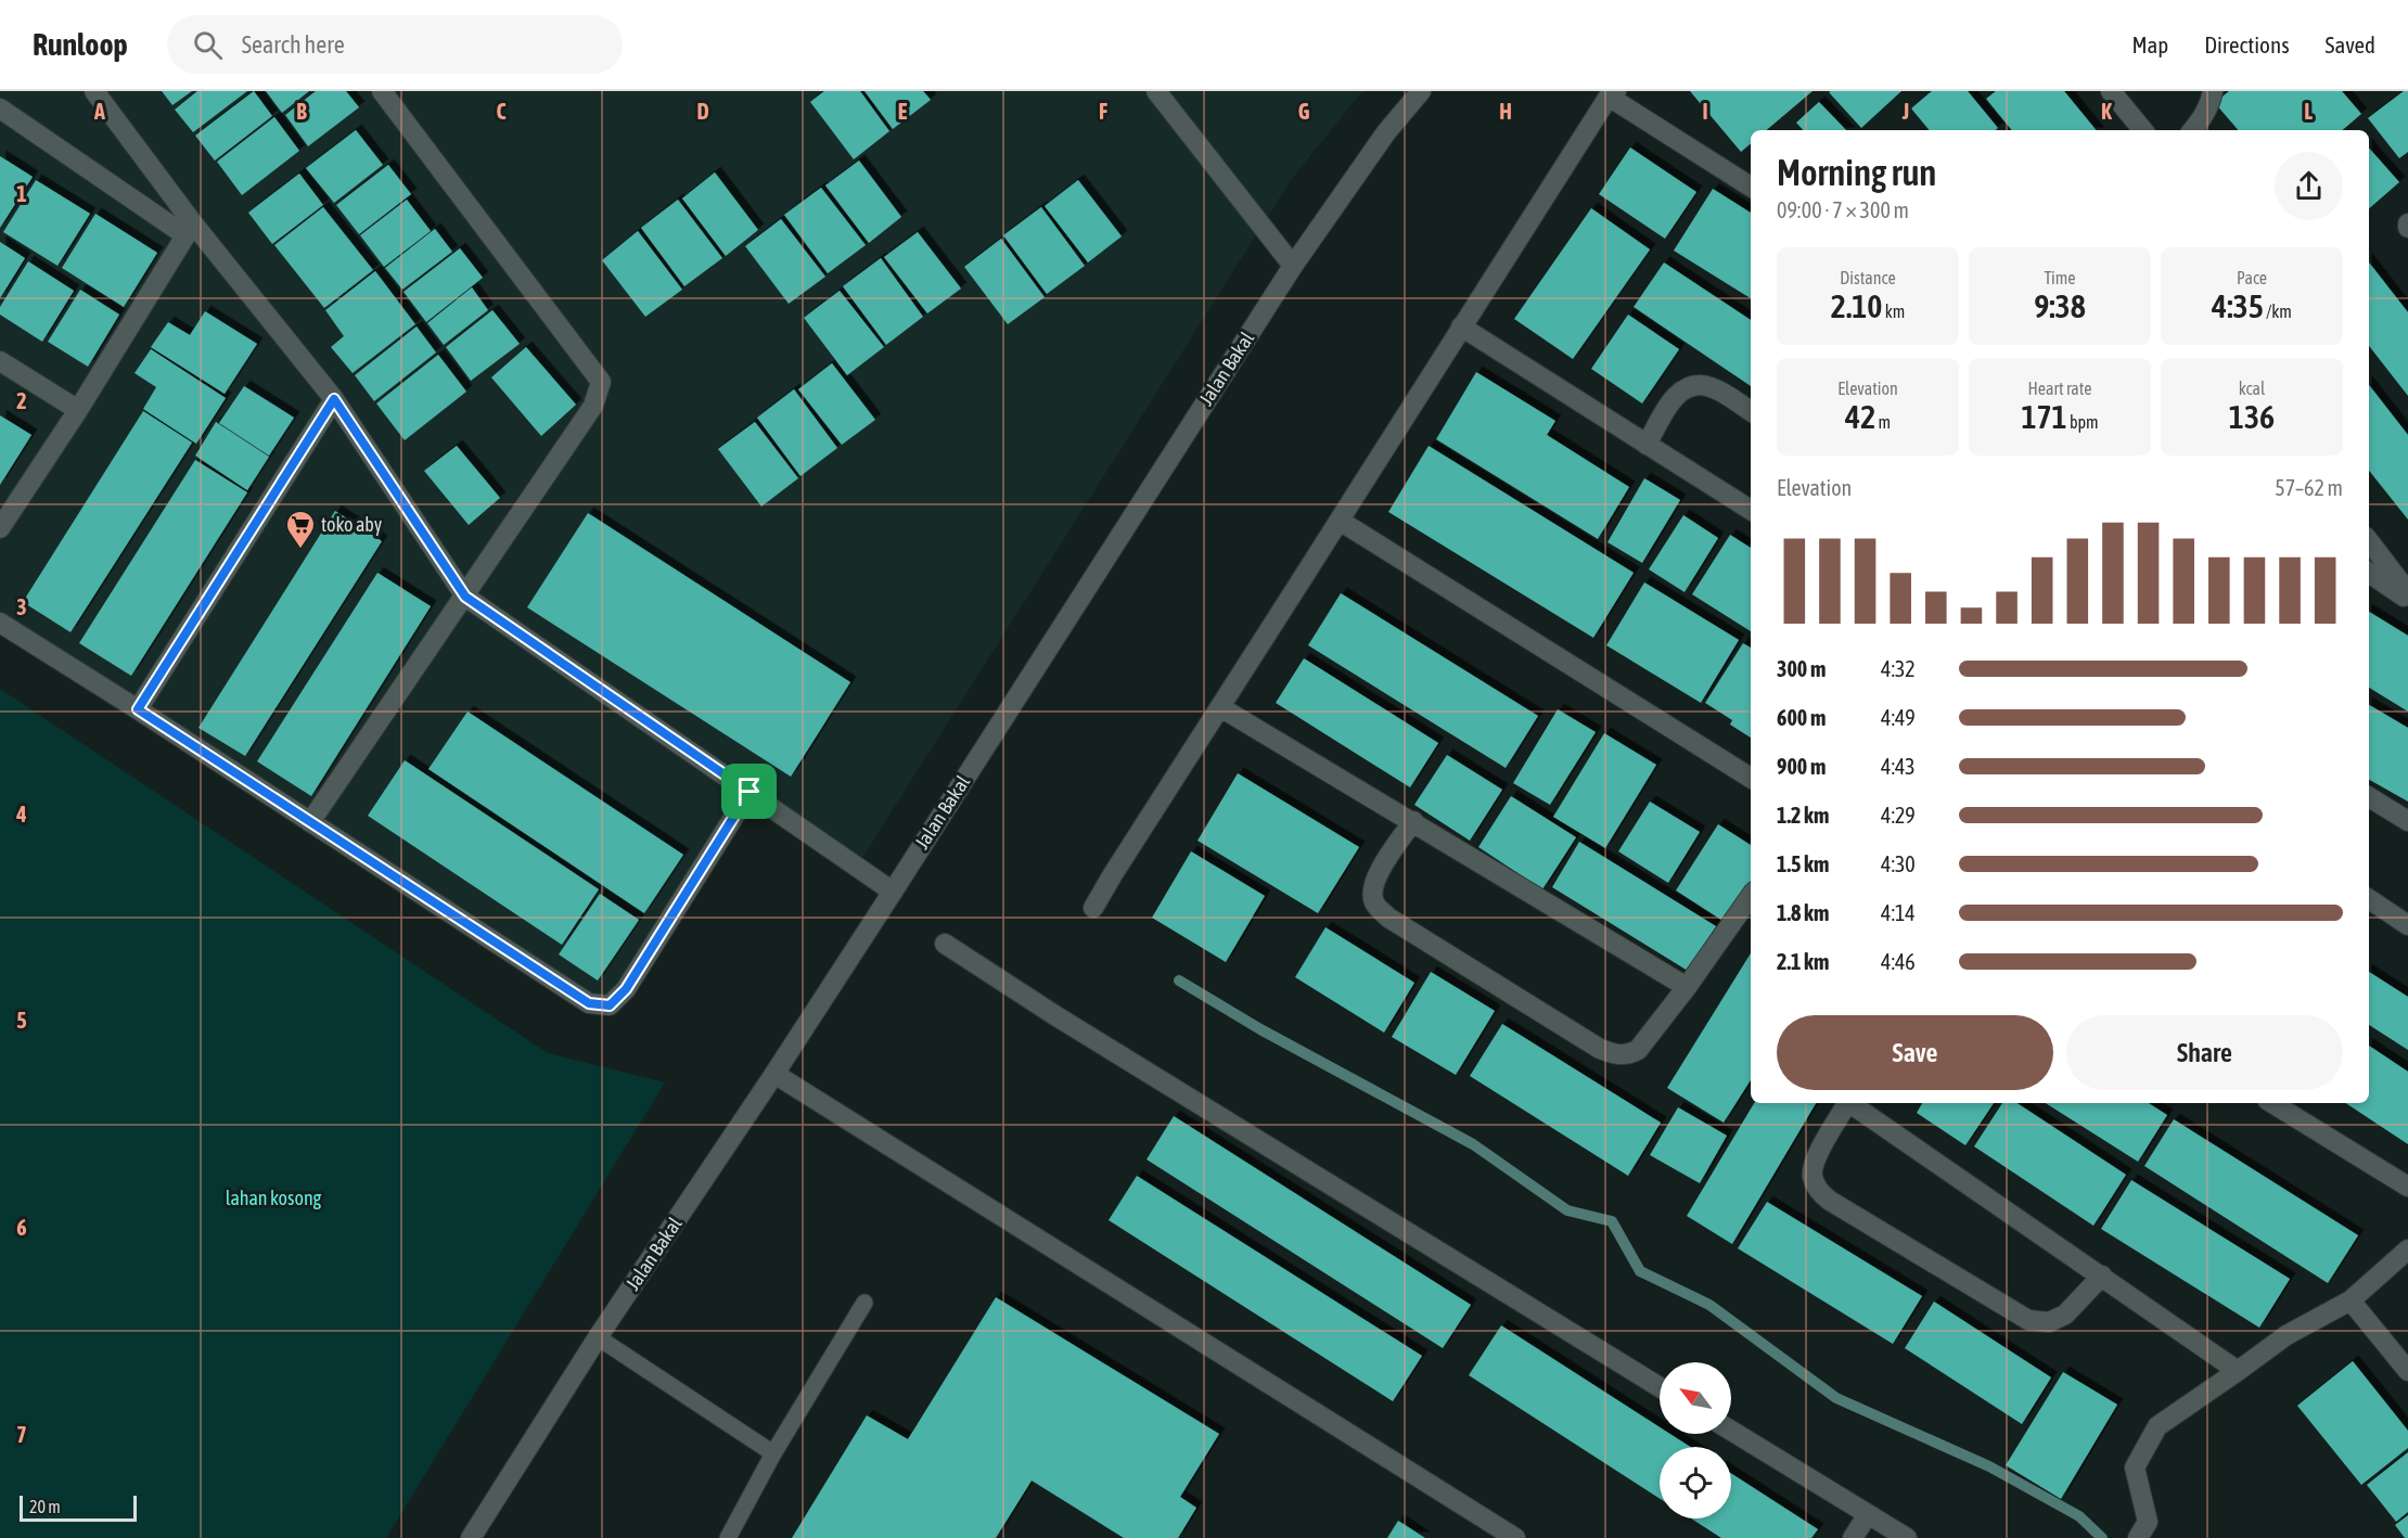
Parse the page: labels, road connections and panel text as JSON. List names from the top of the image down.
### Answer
{
  "streets": {
    "street": ["Jalan Bakal"]
  },
  "parks": ["lahan kosong"],
  "places": {
    "supermarket": ["toko aby"]
  },
  "scale_bar": "20 m",
  "north": "top left",
  "page": {
    "header": "Runloop",
    "search": "Search here",
    "nav": ["Map", "Directions", "Saved"],
    "heading": ["Morning run", "09:00 · 7 × 300 m"],
    "stats": [
      ["Distance", "2.10 km"],
      ["Time", "9:38"],
      ["Pace", "4:35 /km"],
      ["Elevation", "42 m"],
      ["Heart rate", "171 bpm"],
      ["kcal", "136"]
    ],
    "chart": ["Elevation", "57–62 m"],
    "list": [
      {
        "name": "300 m",
        "note": "4:32"
      },
      {
        "name": "600 m",
        "note": "4:49"
      },
      {
        "name": "900 m",
        "note": "4:43"
      },
      {
        "name": "1.2 km",
        "note": "4:29"
      },
      {
        "name": "1.5 km",
        "note": "4:30"
      },
      {
        "name": "1.8 km",
        "note": "4:14"
      },
      {
        "name": "2.1 km",
        "note": "4:46"
      }
    ],
    "buttons": ["Save", "Share"],
    "scale": "20 m"
  },
  "grid": {
    "columns": [
      "A",
      "B",
      "C",
      "D",
      "E",
      "F",
      "G",
      "H",
      "I",
      "J",
      "K",
      "L"
    ],
    "rows": [
      "1",
      "2",
      "3",
      "4",
      "5",
      "6",
      "7"
    ]
  }
}
